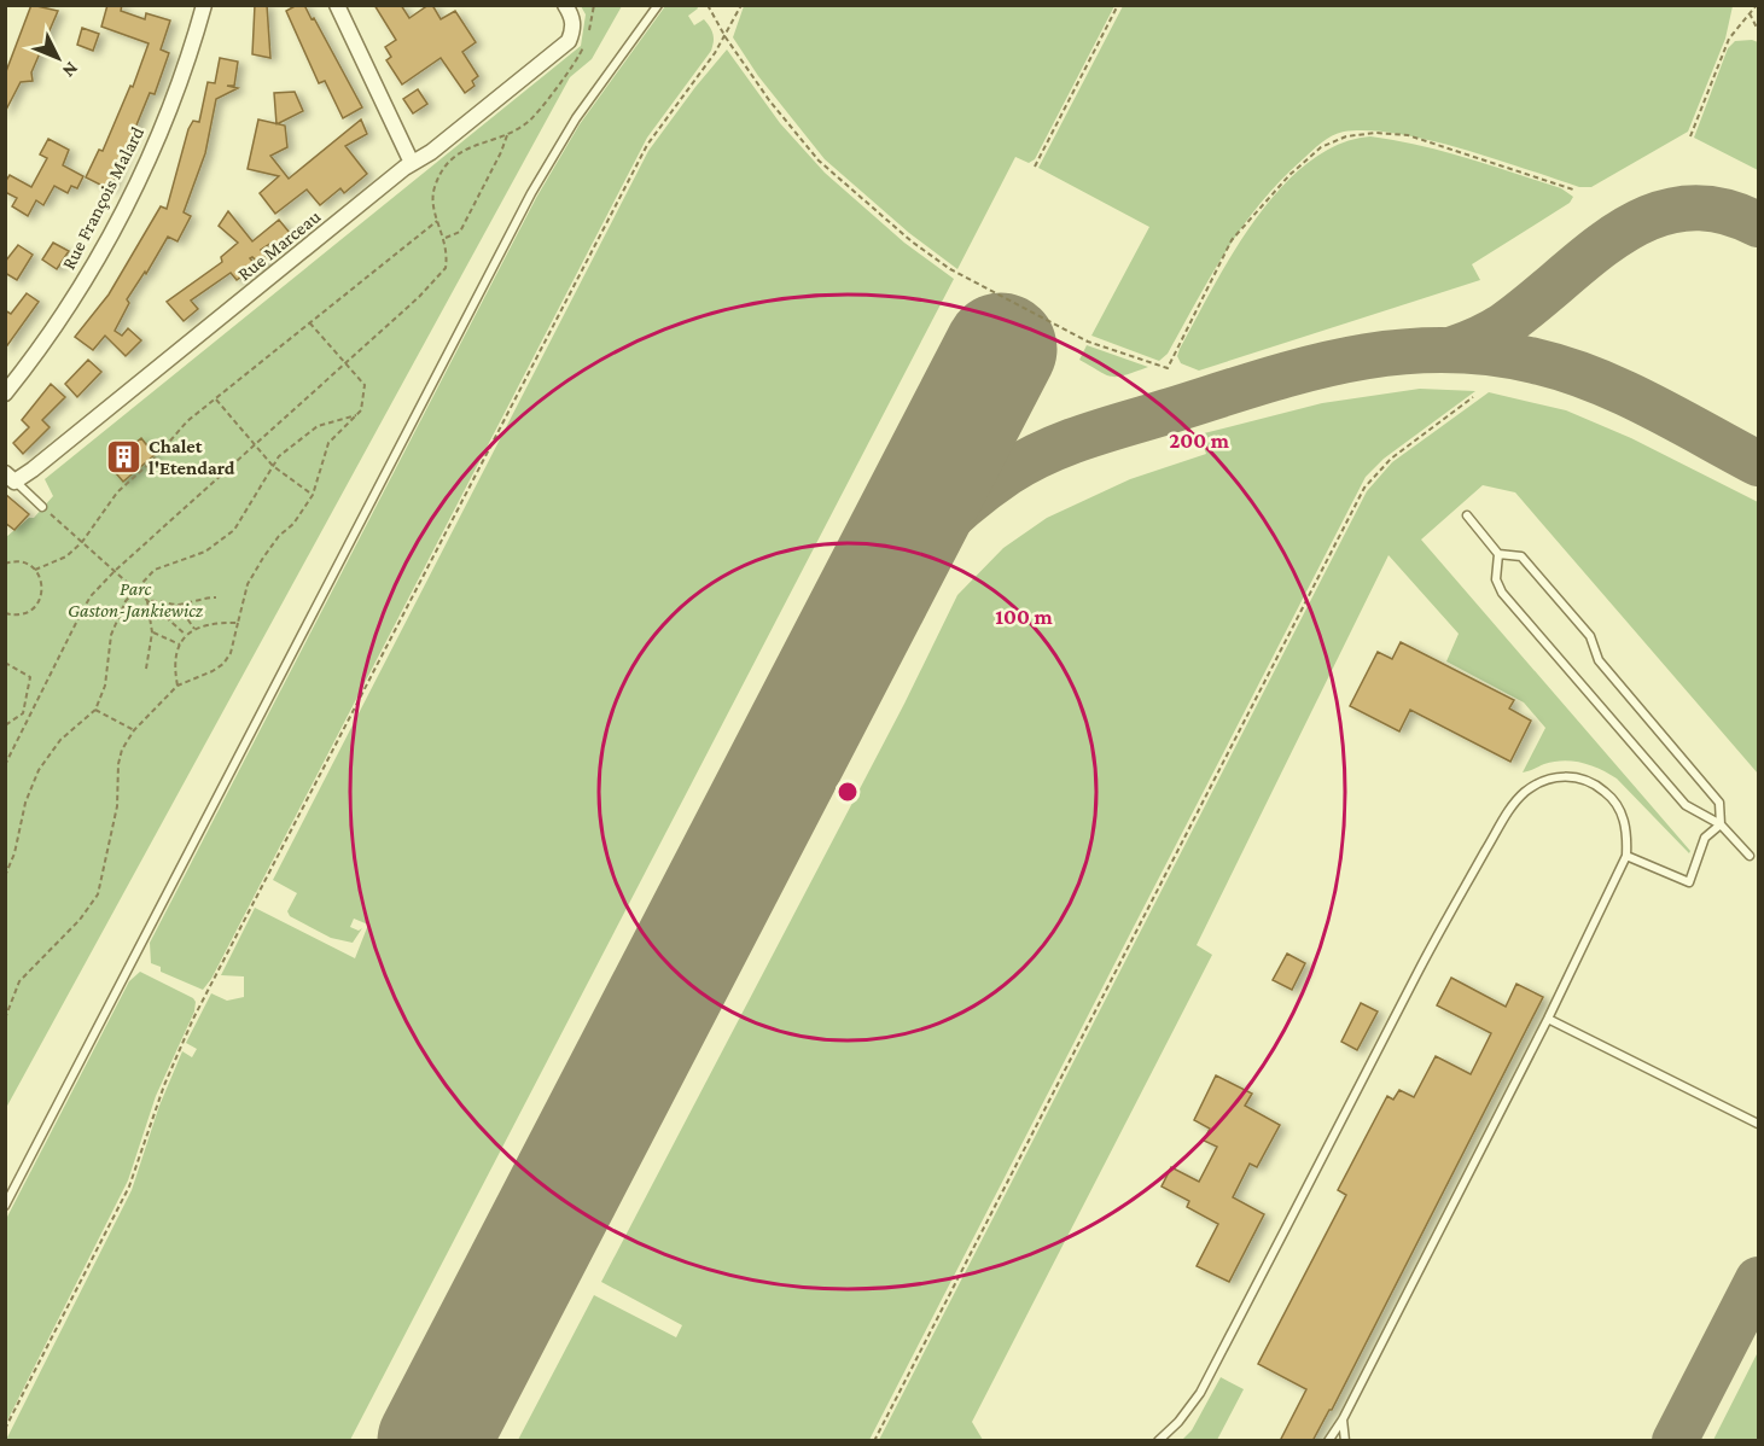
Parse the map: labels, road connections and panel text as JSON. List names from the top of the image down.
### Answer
{
  "streets": {
    "street": ["Rue François Malard", "Rue Marceau"]
  },
  "parks": ["Parc Gaston-Jankiewicz"],
  "places": {
    "building": ["Chalet l'Etendard"]
  },
  "north": "bottom right",
  "rings": ["200 m", "100 m"]
}
